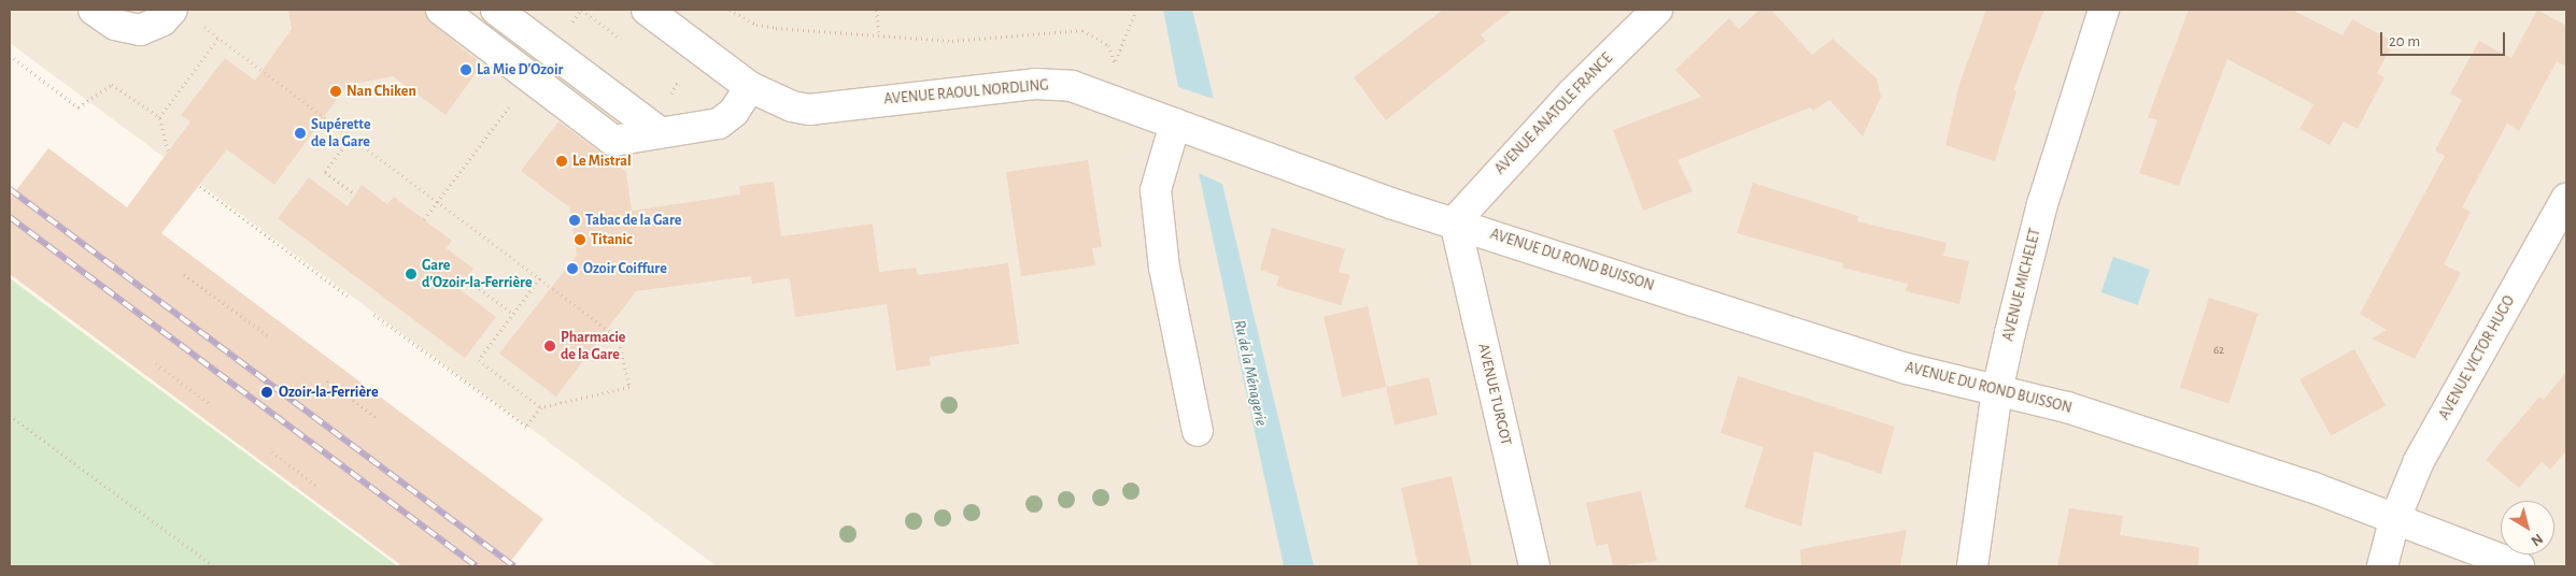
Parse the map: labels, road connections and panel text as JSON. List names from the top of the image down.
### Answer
{
  "streets": {
    "street": [
      "AVENUE RAOUL NORDLING",
      "AVENUE ANATOLE FRANCE",
      "AVENUE DU ROND BUISSON",
      "AVENUE MICHELET",
      "AVENUE VICTOR HUGO",
      "AVENUE TURGOT"
    ]
  },
  "crossings": [
    ["AVENUE RAOUL NORDLING", "AVENUE ANATOLE FRANCE"],
    ["AVENUE RAOUL NORDLING", "AVENUE DU ROND BUISSON"],
    ["AVENUE RAOUL NORDLING", "AVENUE TURGOT"],
    ["AVENUE ANATOLE FRANCE", "AVENUE DU ROND BUISSON"],
    ["AVENUE ANATOLE FRANCE", "AVENUE TURGOT"],
    ["AVENUE DU ROND BUISSON", "AVENUE MICHELET"],
    ["AVENUE DU ROND BUISSON", "AVENUE VICTOR HUGO"],
    ["AVENUE DU ROND BUISSON", "AVENUE TURGOT"]
  ],
  "water": ["Ru de la Ménagerie"],
  "places": [
    "La Mie D'Ozoir",
    "Nan Chiken",
    "Supérette de la Gare",
    "Le Mistral",
    "Tabac de la Gare",
    "Titanic",
    "Ozoir Coiffure",
    "Gare d'Ozoir-la-Ferrière",
    "Pharmacie de la Gare",
    "Ozoir-la-Ferrière"
  ],
  "house_numbers": ["62"],
  "scale_bar": "20 m",
  "north": "bottom right"
}
